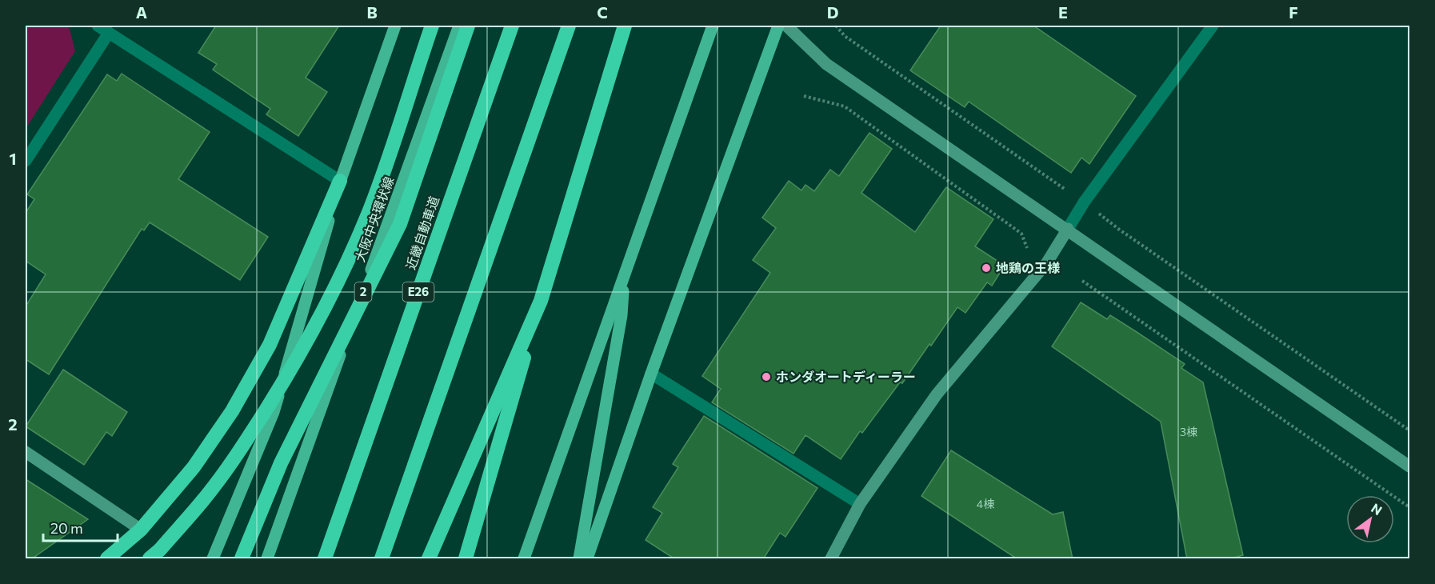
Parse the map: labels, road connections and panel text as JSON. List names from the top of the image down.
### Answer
{
  "streets": {
    "highway": ["近畿自動車道", "E26"],
    "main road": ["大阪中央環状線", "2"]
  },
  "places": ["地鶏の王様", "ホンダオートディーラー"],
  "house_numbers": ["3棟", "4棟"],
  "scale_bar": "20 m",
  "north": "top right",
  "grid": {
    "columns": [
      "A",
      "B",
      "C",
      "D",
      "E",
      "F"
    ],
    "rows": ["1", "2"]
  }
}
